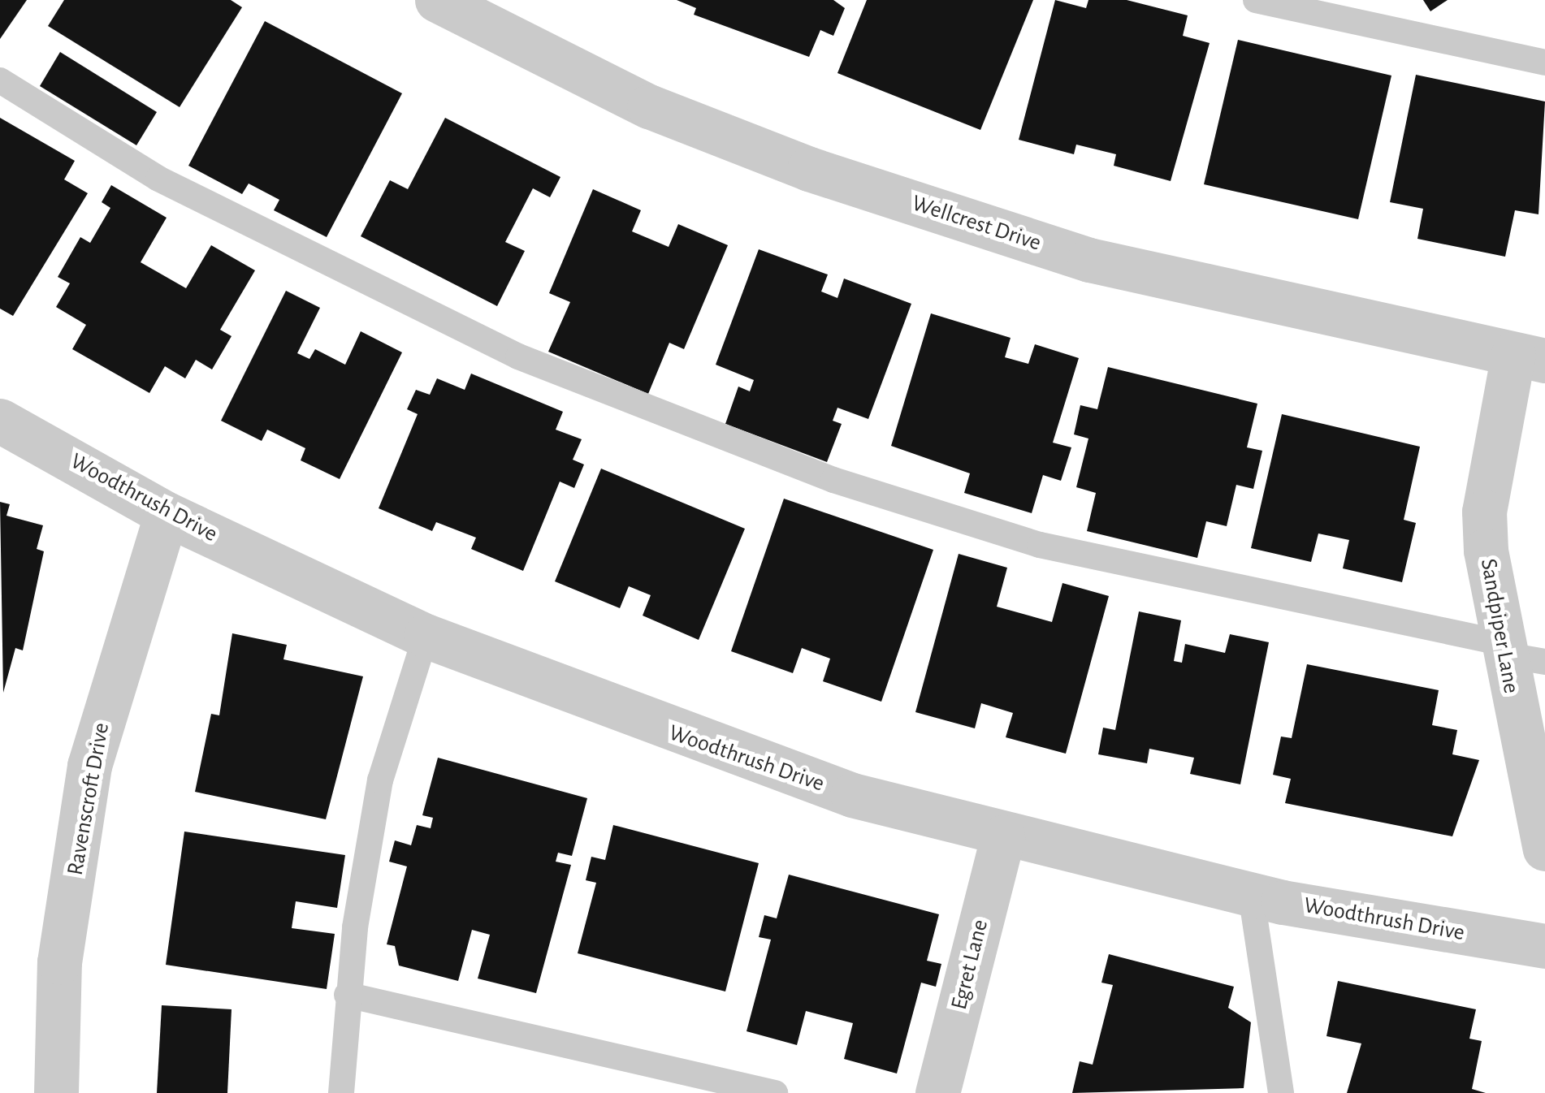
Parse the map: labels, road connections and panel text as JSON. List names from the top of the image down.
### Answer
{
  "streets": {
    "street": [
      "Wellcrest Drive",
      "Woodthrush Drive",
      "Sandpiper Lane",
      "Ravenscroft Drive",
      "Egret Lane"
    ]
  },
  "crossings": [
    ["Wellcrest Drive", "Sandpiper Lane"],
    ["Woodthrush Drive", "Ravenscroft Drive"],
    ["Woodthrush Drive", "Egret Lane"]
  ]
}
